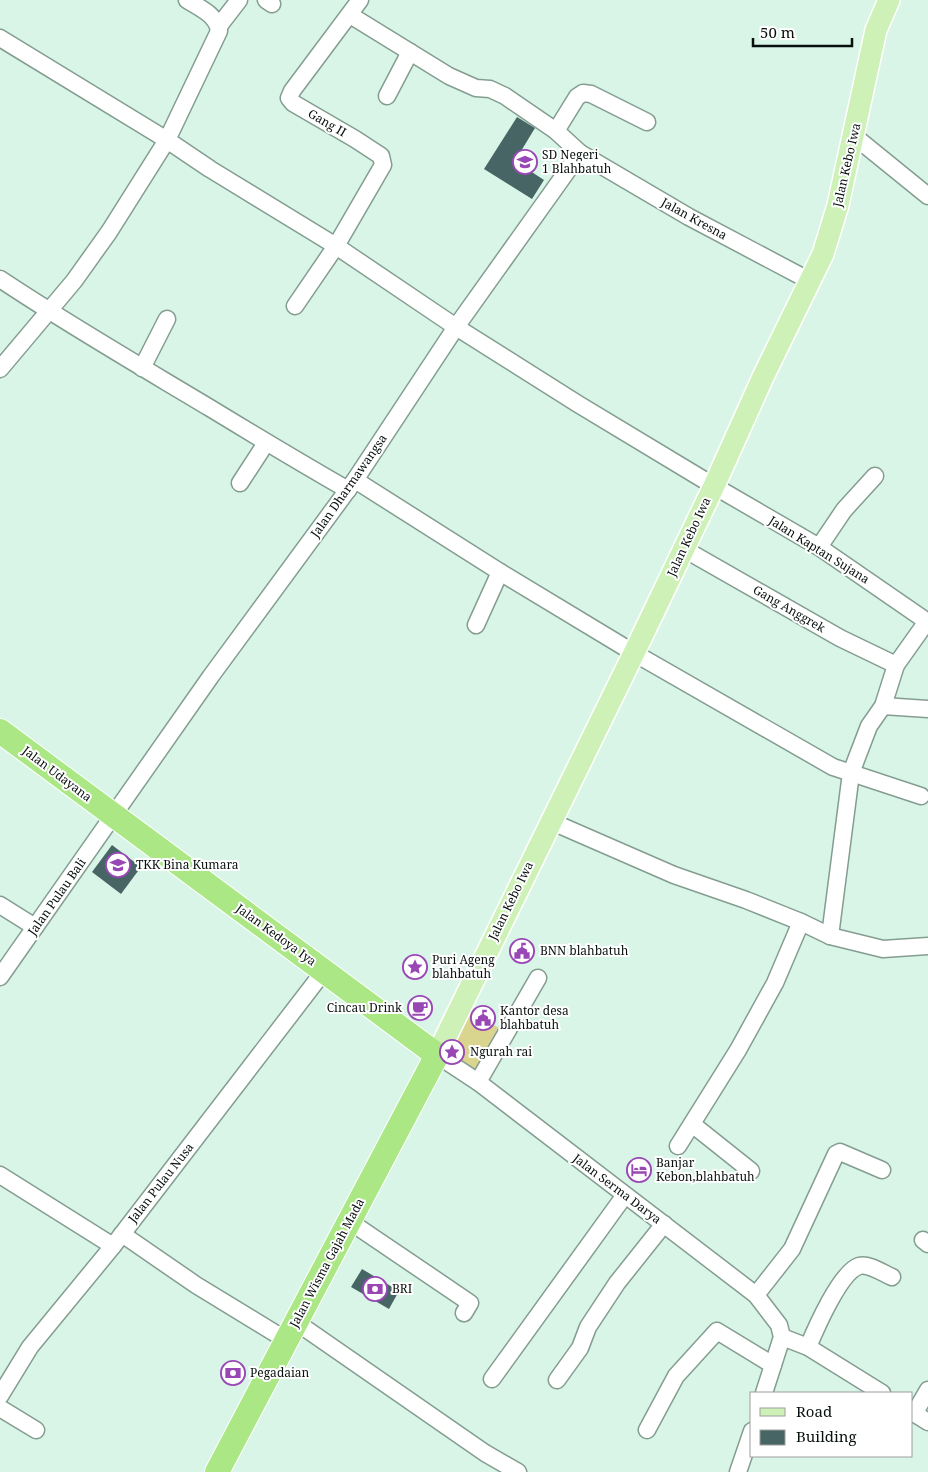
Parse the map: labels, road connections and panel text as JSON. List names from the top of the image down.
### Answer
{
  "streets": {
    "highway": ["Jalan Udayana", "Jalan Kedoya Iya", "Jalan Wisma Gajah Mada"],
    "main road": ["Jalan Kebo Iwa"],
    "street": [
      "Gang II",
      "Jalan Kresna",
      "Jalan Dharmawangsa",
      "Jalan Kaptan Sujana",
      "Gang Anggrek",
      "Jalan Pulau Bali",
      "Jalan Pulau Nusa",
      "Jalan Serma Darya"
    ]
  },
  "crossings": [
    ["Gang II", "Jalan Kresna"],
    ["Gang II", "Jalan Kaptan Sujana"],
    ["Jalan Kebo Iwa", "Jalan Kresna"],
    ["Jalan Kebo Iwa", "Jalan Kaptan Sujana"],
    ["Jalan Kebo Iwa", "Gang Anggrek"],
    ["Jalan Kebo Iwa", "Jalan Kedoya Iya"],
    ["Jalan Kebo Iwa", "Jalan Serma Darya"],
    ["Jalan Kebo Iwa", "Jalan Wisma Gajah Mada"],
    ["Jalan Kresna", "Jalan Dharmawangsa"],
    ["Jalan Dharmawangsa", "Jalan Kaptan Sujana"],
    ["Jalan Dharmawangsa", "Jalan Udayana"],
    ["Jalan Dharmawangsa", "Jalan Pulau Bali"],
    ["Jalan Dharmawangsa", "Jalan Kedoya Iya"],
    ["Jalan Kaptan Sujana", "Gang Anggrek"],
    ["Jalan Udayana", "Jalan Pulau Bali"],
    ["Jalan Udayana", "Jalan Kedoya Iya"],
    ["Jalan Pulau Bali", "Jalan Kedoya Iya"],
    ["Jalan Kedoya Iya", "Jalan Pulau Nusa"],
    ["Jalan Kedoya Iya", "Jalan Serma Darya"],
    ["Jalan Kedoya Iya", "Jalan Wisma Gajah Mada"],
    ["Jalan Serma Darya", "Jalan Wisma Gajah Mada"]
  ],
  "places": {
    "school or university": ["SD Negeri 1 Blahbatuh", "TKK Bina Kumara"],
    "public building": ["BNN blahbatuh", "Kantor desa blahbatuh"],
    "place": ["Puri Ageng blahbatuh", "Ngurah rai"],
    "cafe": ["Cincau Drink"],
    "hotel": ["Banjar Kebon,blahbatuh"],
    "bank": ["BRI", "Pegadaian"]
  },
  "legend": ["Road", "Building"],
  "scale_bar": "50 m"
}
